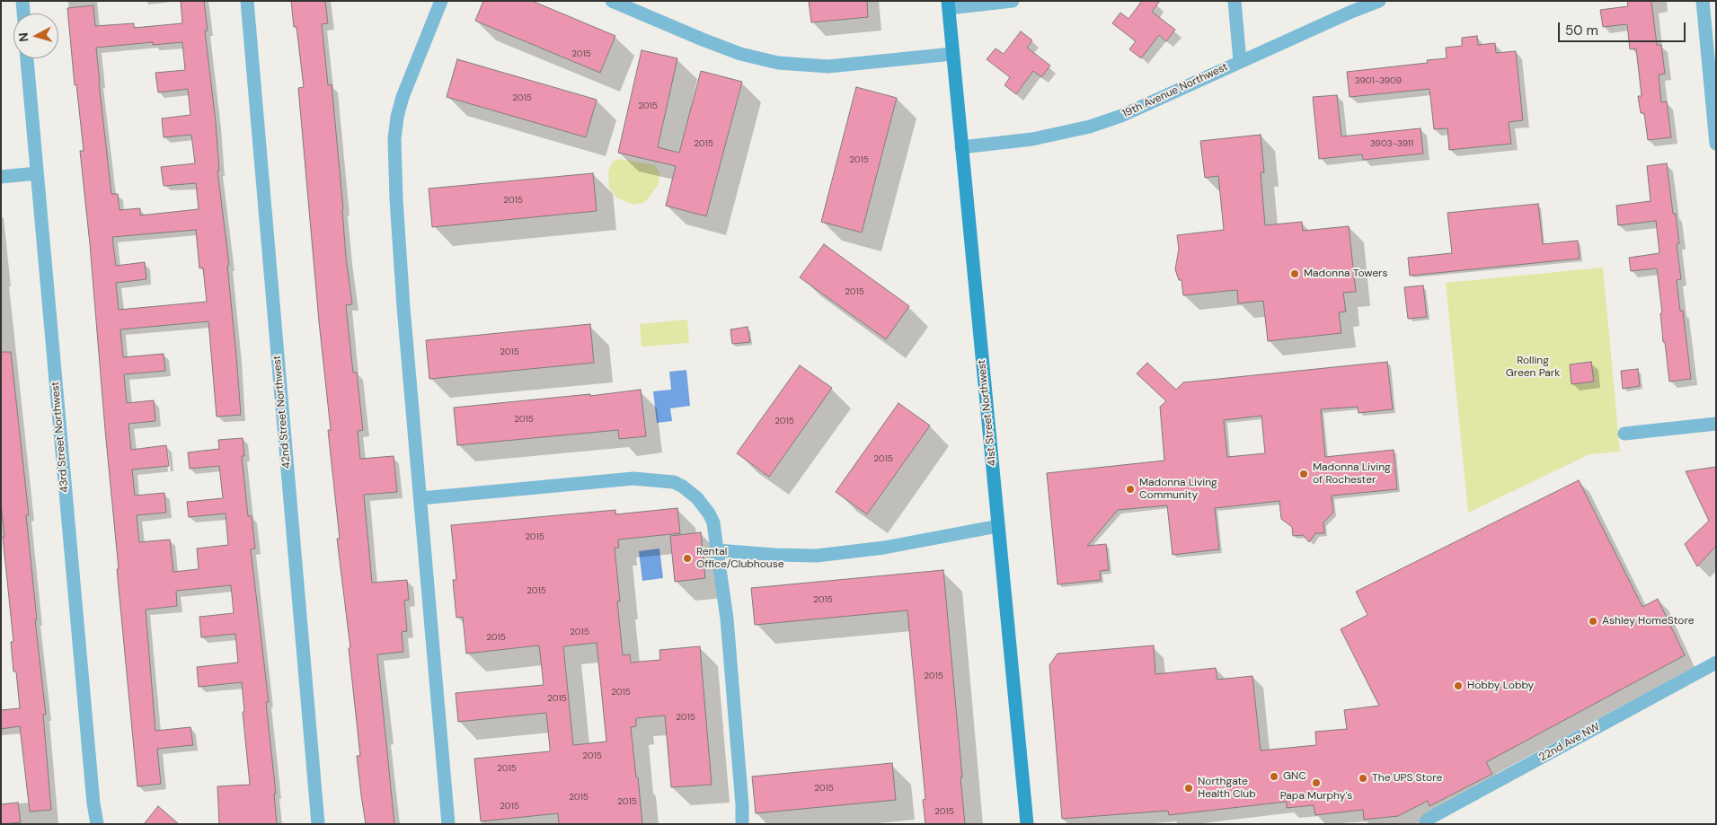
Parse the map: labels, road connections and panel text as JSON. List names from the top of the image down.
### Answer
{
  "streets": {
    "main road": ["41st Street Northwest"],
    "street": [
      "19th Avenue Northwest",
      "42nd Street Northwest",
      "43rd Street Northwest",
      "22nd Ave NW"
    ]
  },
  "crossings": [
    ["19th Avenue Northwest", "41st Street Northwest"]
  ],
  "parks": ["Rolling Green Park"],
  "places": [
    "Madonna Towers",
    "Madonna Living of Rochester",
    "Madonna Living Community",
    "Rental Office/Clubhouse",
    "Ashley HomeStore",
    "Hobby Lobby",
    "GNC",
    "The UPS Store",
    "Papa Murphy's",
    "Northgate Health Club"
  ],
  "house_numbers": [
    "2015",
    "3901-3909",
    "2015",
    "2015",
    "2015",
    "3903-3911",
    "2015",
    "2015",
    "2015",
    "2015",
    "2015",
    "2015",
    "2015",
    "2015",
    "2015",
    "2015",
    "2015",
    "2015",
    "2015",
    "2015",
    "2015",
    "2015",
    "2015",
    "2015",
    "2015",
    "2015",
    "2015",
    "2015",
    "2015"
  ],
  "scale_bar": "50 m",
  "north": "left"
}
